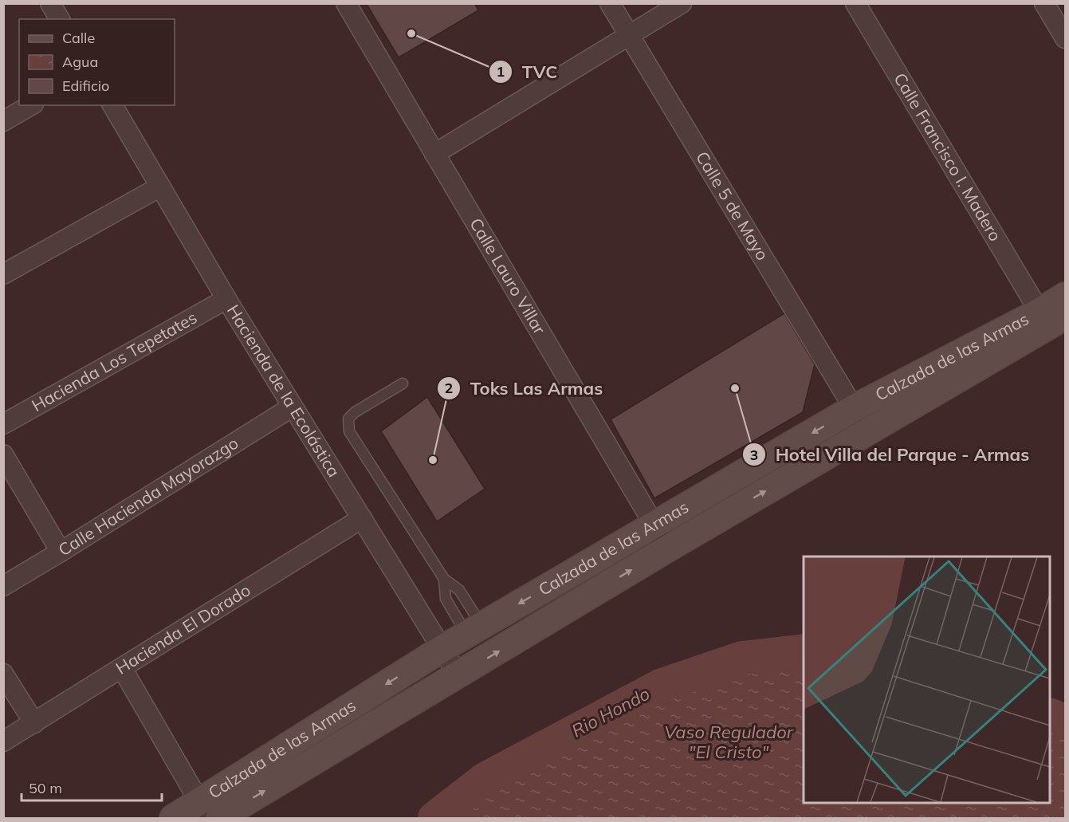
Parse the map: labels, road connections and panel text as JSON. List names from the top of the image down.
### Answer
{
  "streets": {
    "main road": ["Calzada de las Armas"],
    "street": [
      "Calle Francisco I. Madero",
      "Calle 5 de Mayo",
      "Calle Lauro Villar",
      "Hacienda Los Tepetates",
      "Hacienda de la Ecolástica",
      "Calle Hacienda Mayorazgo",
      "Hacienda El Dorado"
    ]
  },
  "crossings": [
    ["Calle Francisco I. Madero", "Calzada de las Armas"],
    ["Calle 5 de Mayo", "Calzada de las Armas"],
    ["Calle Lauro Villar", "Calzada de las Armas"],
    ["Calzada de las Armas", "Hacienda de la Ecolástica"],
    ["Hacienda Los Tepetates", "Hacienda de la Ecolástica"],
    ["Hacienda de la Ecolástica", "Calle Hacienda Mayorazgo"],
    ["Hacienda de la Ecolástica", "Hacienda El Dorado"]
  ],
  "water": ["Rio Hondo", "Vaso Regulador \"El Cristo\""],
  "places": ["TVC", "Hotel Villa del Parque - Armas", "Toks Las Armas"],
  "legend": ["Calle", "Agua", "Edificio"],
  "scale_bar": "50 m"
}
